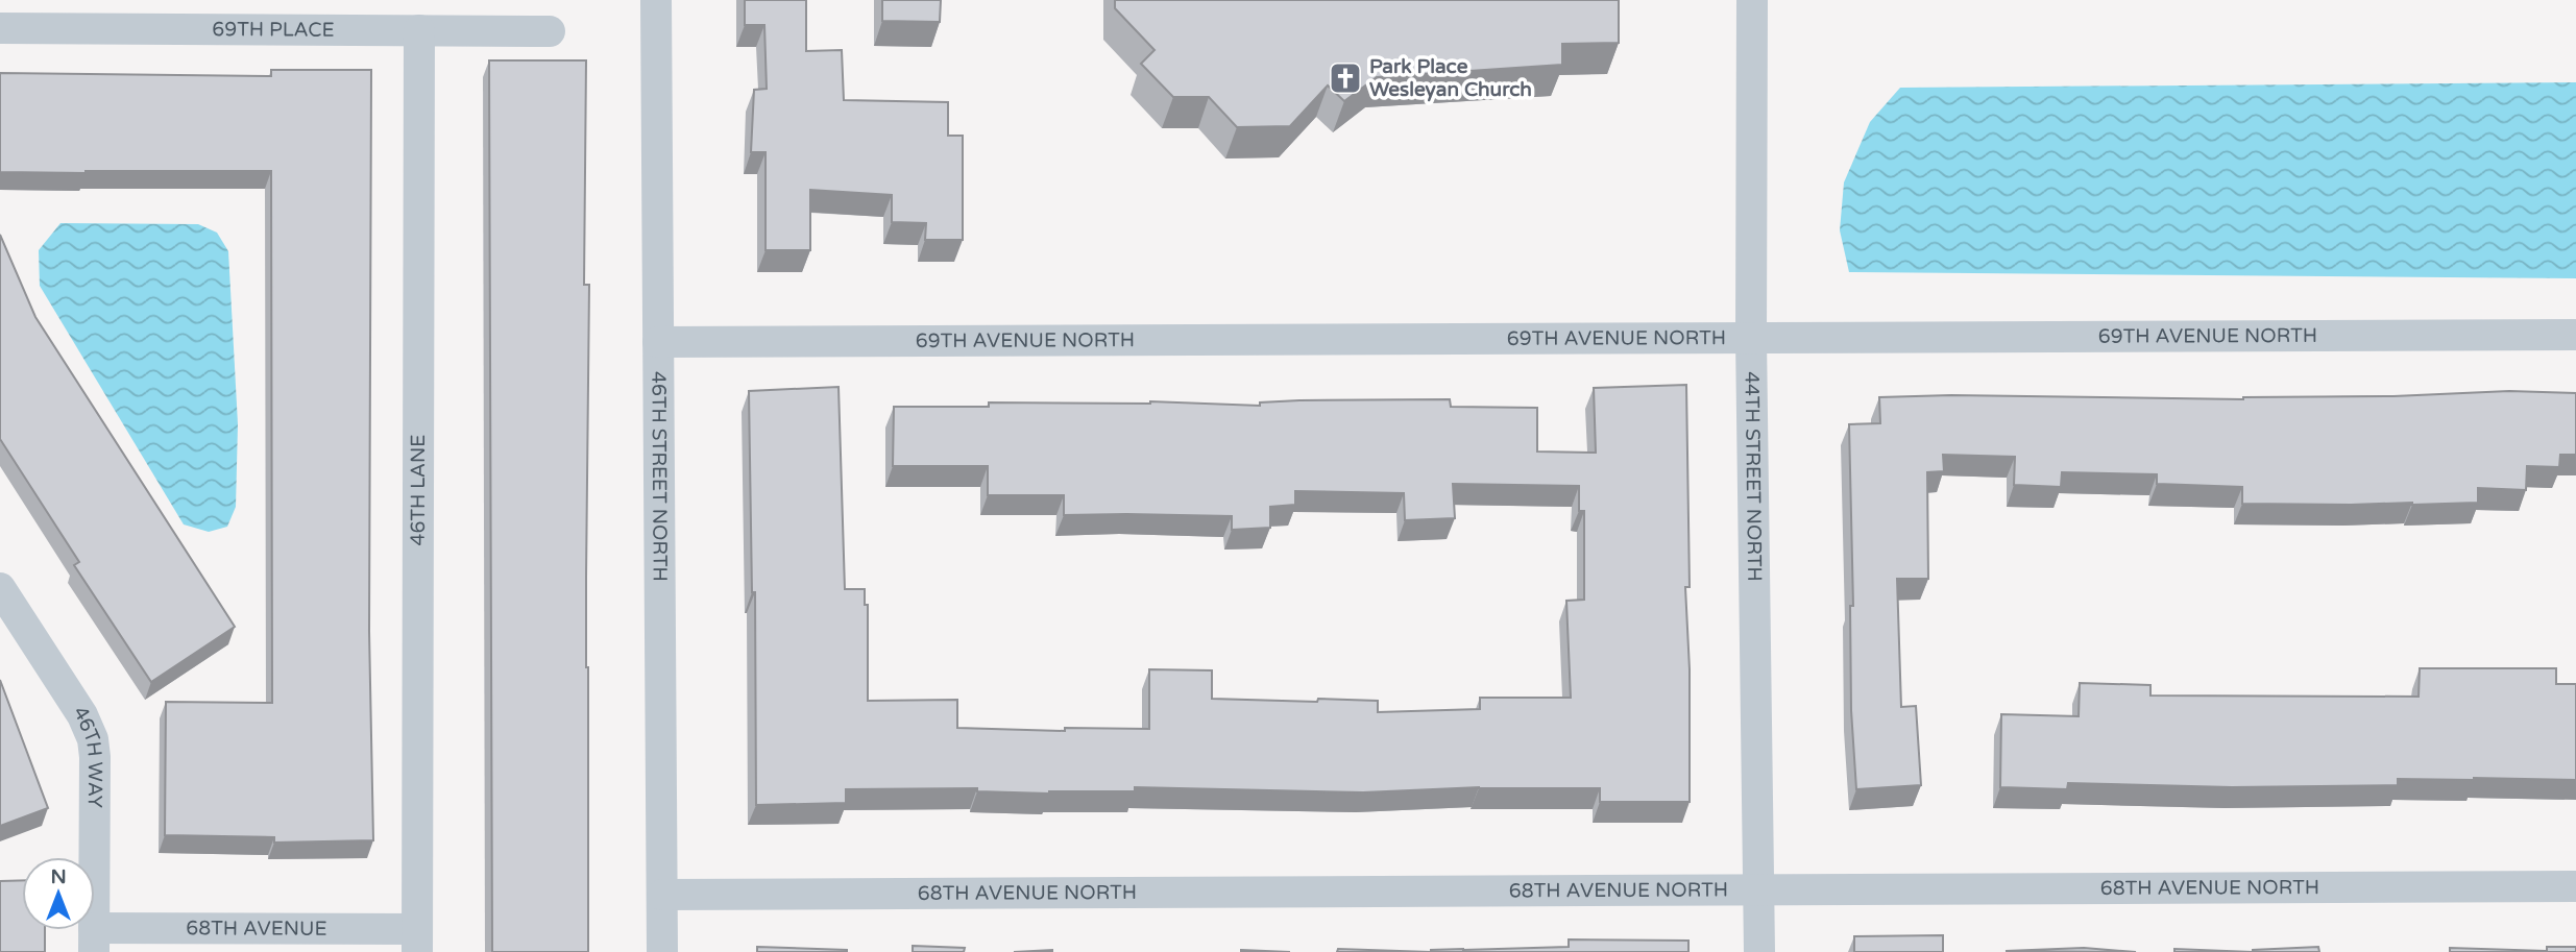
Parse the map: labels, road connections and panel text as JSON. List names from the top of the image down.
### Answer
{
  "streets": {
    "street": [
      "69TH PLACE",
      "69TH AVENUE NORTH",
      "46TH STREET NORTH",
      "44TH STREET NORTH",
      "46TH LANE",
      "46TH WAY",
      "68TH AVENUE NORTH",
      "68TH AVENUE"
    ]
  },
  "crossings": [
    ["69TH PLACE", "46TH LANE"],
    ["69TH AVENUE NORTH", "46TH STREET NORTH"],
    ["69TH AVENUE NORTH", "44TH STREET NORTH"],
    ["46TH STREET NORTH", "68TH AVENUE NORTH"],
    ["44TH STREET NORTH", "68TH AVENUE NORTH"],
    ["46TH LANE", "68TH AVENUE"],
    ["46TH WAY", "68TH AVENUE"]
  ],
  "places": {
    "church": ["Park Place Wesleyan Church"]
  },
  "north": "top"
}
